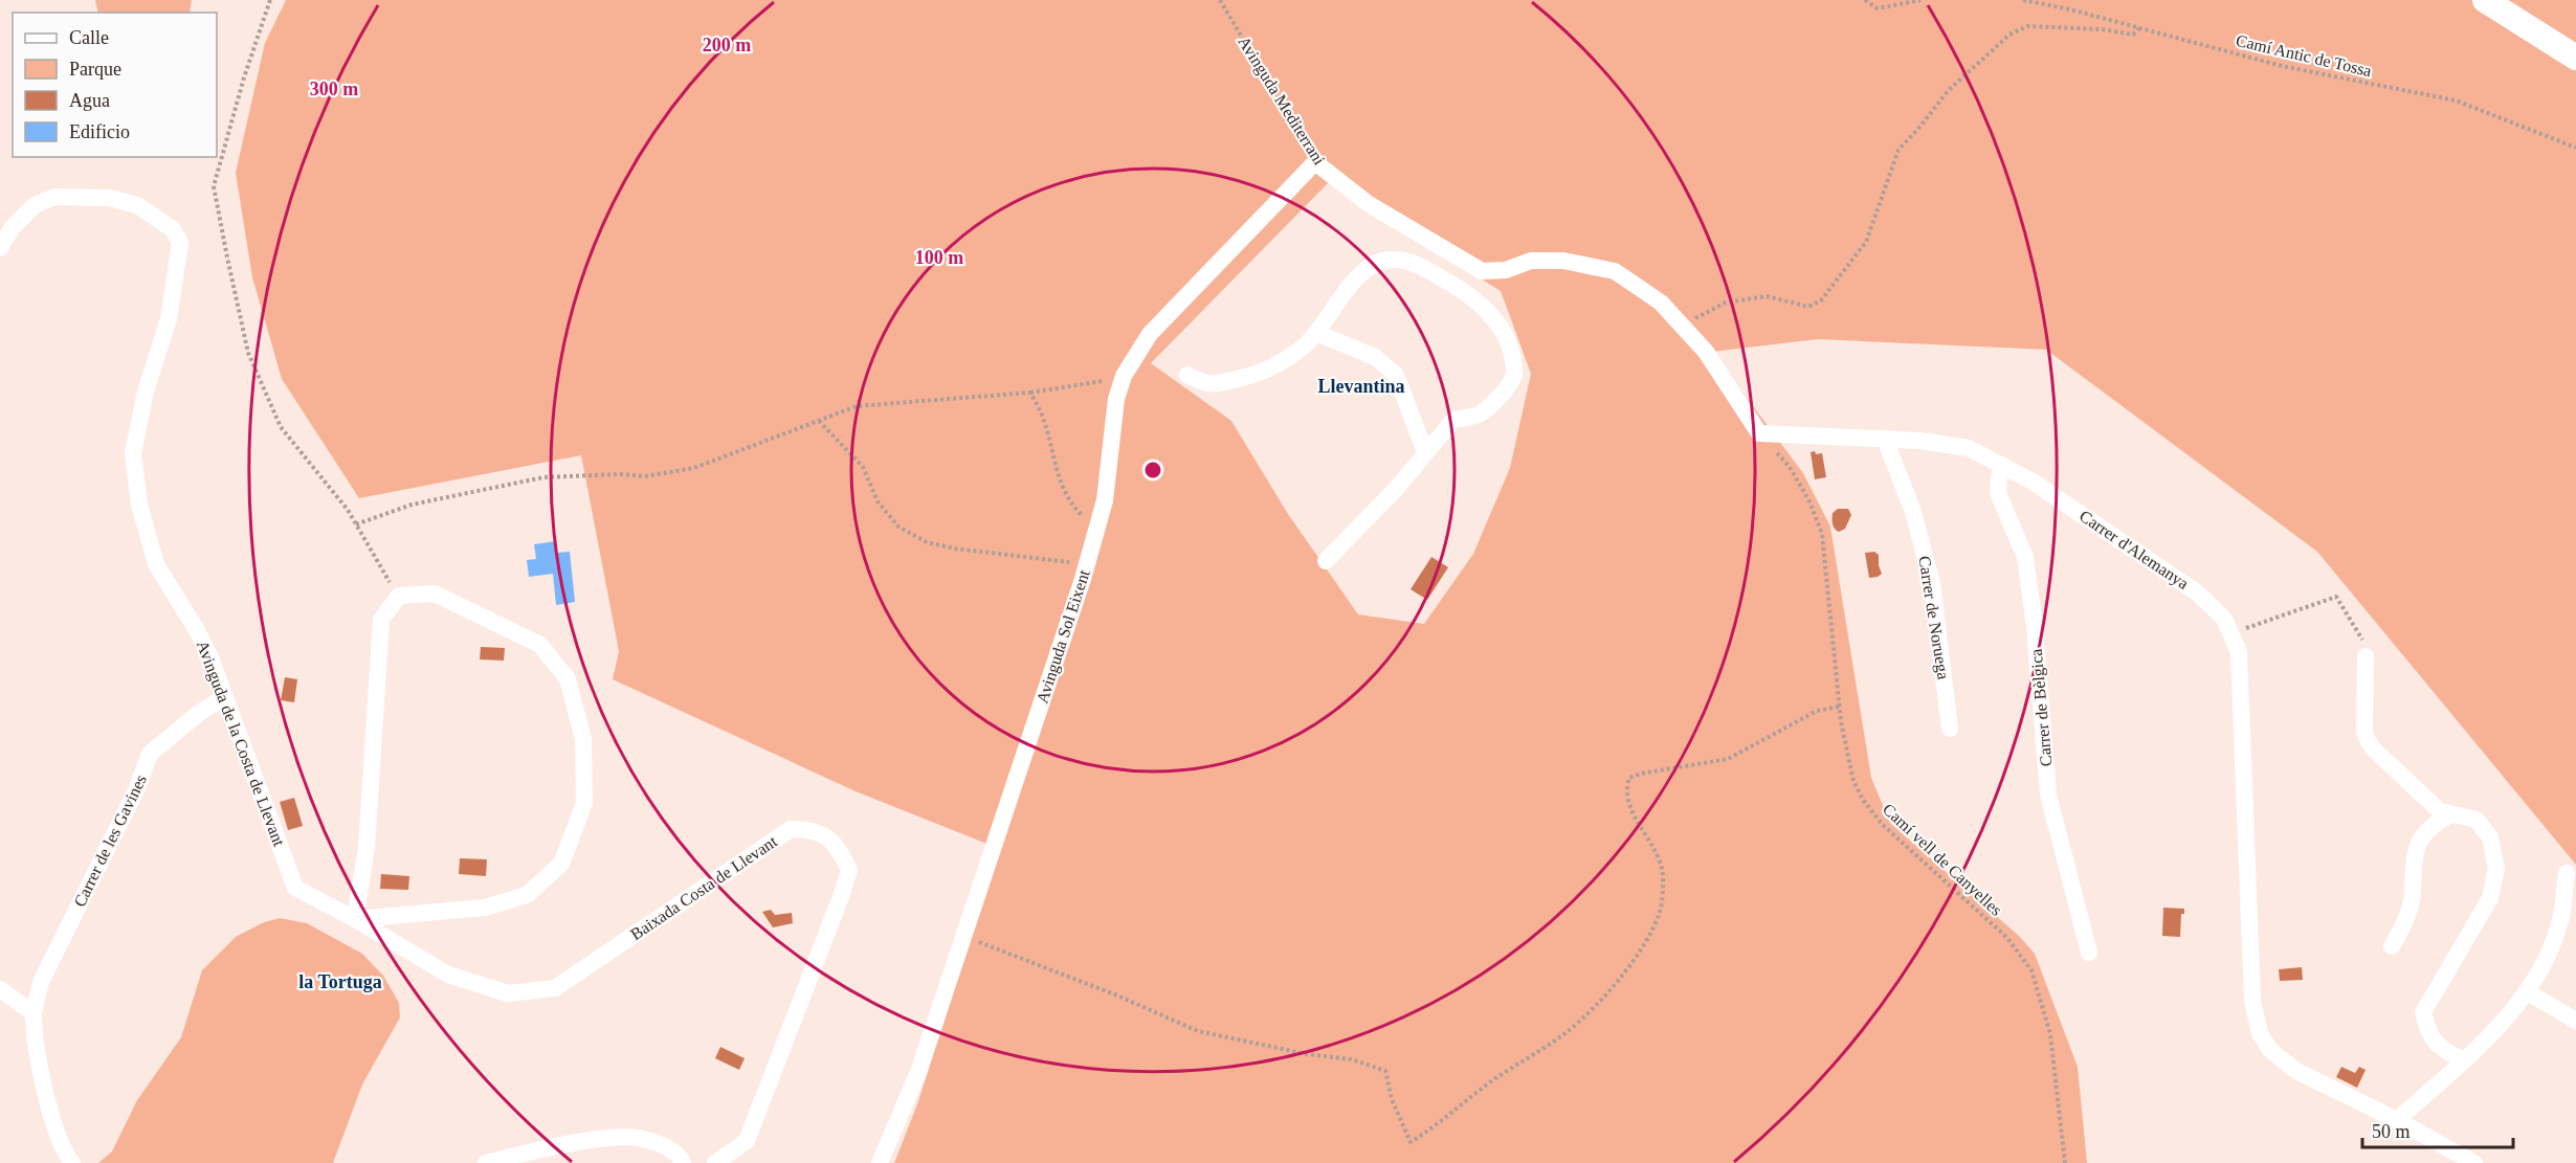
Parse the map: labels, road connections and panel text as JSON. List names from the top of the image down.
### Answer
{
  "streets": {
    "street": [
      "Avinguda Mediterrani",
      "Carrer d'Alemanya",
      "Carrer de Noruega",
      "Avinguda Sol Eixent",
      "Carrer de Bèlgica",
      "Avinguda de la Costa de Llevant",
      "Carrer de les Gavines",
      "Baixada Costa de Llevant"
    ],
    "path": ["Camí Antic de Tossa", "Camí vell de Canyelles"]
  },
  "crossings": [
    ["Avinguda Mediterrani", "Avinguda Sol Eixent"],
    ["Carrer d'Alemanya", "Carrer de Noruega"],
    ["Carrer d'Alemanya", "Carrer de Bèlgica"],
    ["Carrer d'Alemanya", "Camí vell de Canyelles"],
    ["Avinguda de la Costa de Llevant", "Carrer de les Gavines"],
    ["Avinguda de la Costa de Llevant", "Baixada Costa de Llevant"]
  ],
  "districts": ["Llevantina", "la Tortuga"],
  "legend": [
    "Calle",
    "Parque",
    "Agua",
    "Edificio"
  ],
  "scale_bar": "50 m",
  "rings": ["200 m", "300 m", "100 m"]
}
